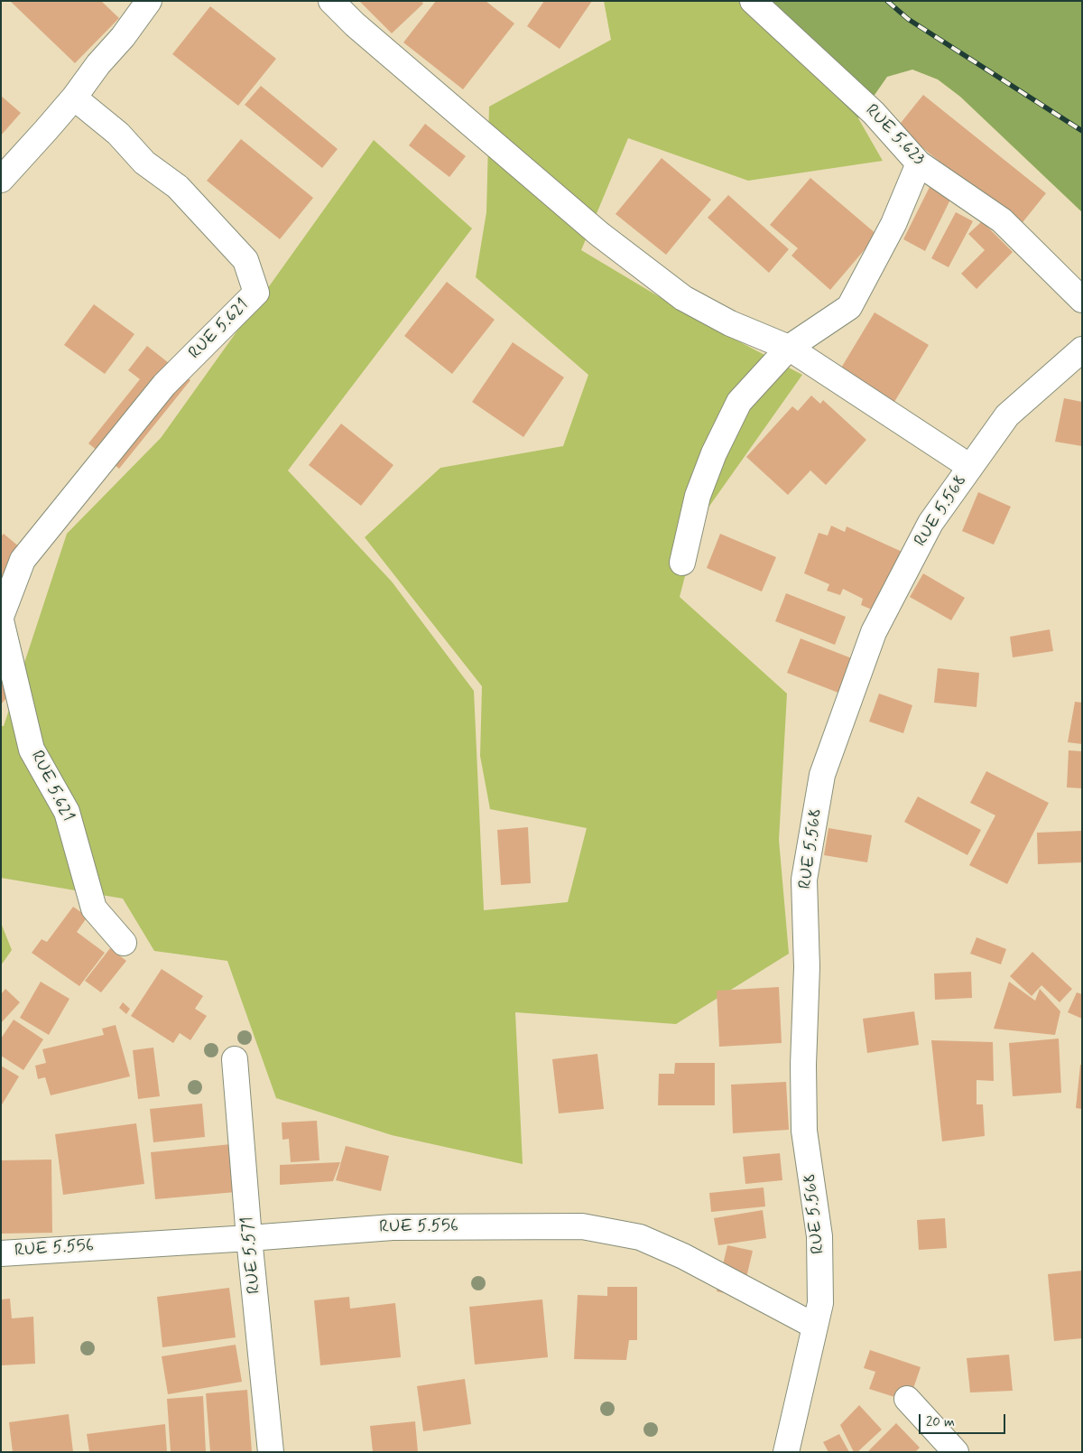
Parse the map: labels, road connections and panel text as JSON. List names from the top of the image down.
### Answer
{
  "streets": {
    "street": [
      "RUE 5.623",
      "RUE 5.621",
      "RUE 5.568",
      "RUE 5.556",
      "RUE 5.571"
    ]
  },
  "crossings": [
    ["RUE 5.568", "RUE 5.556"],
    ["RUE 5.556", "RUE 5.571"]
  ],
  "scale_bar": "20 m"
}
